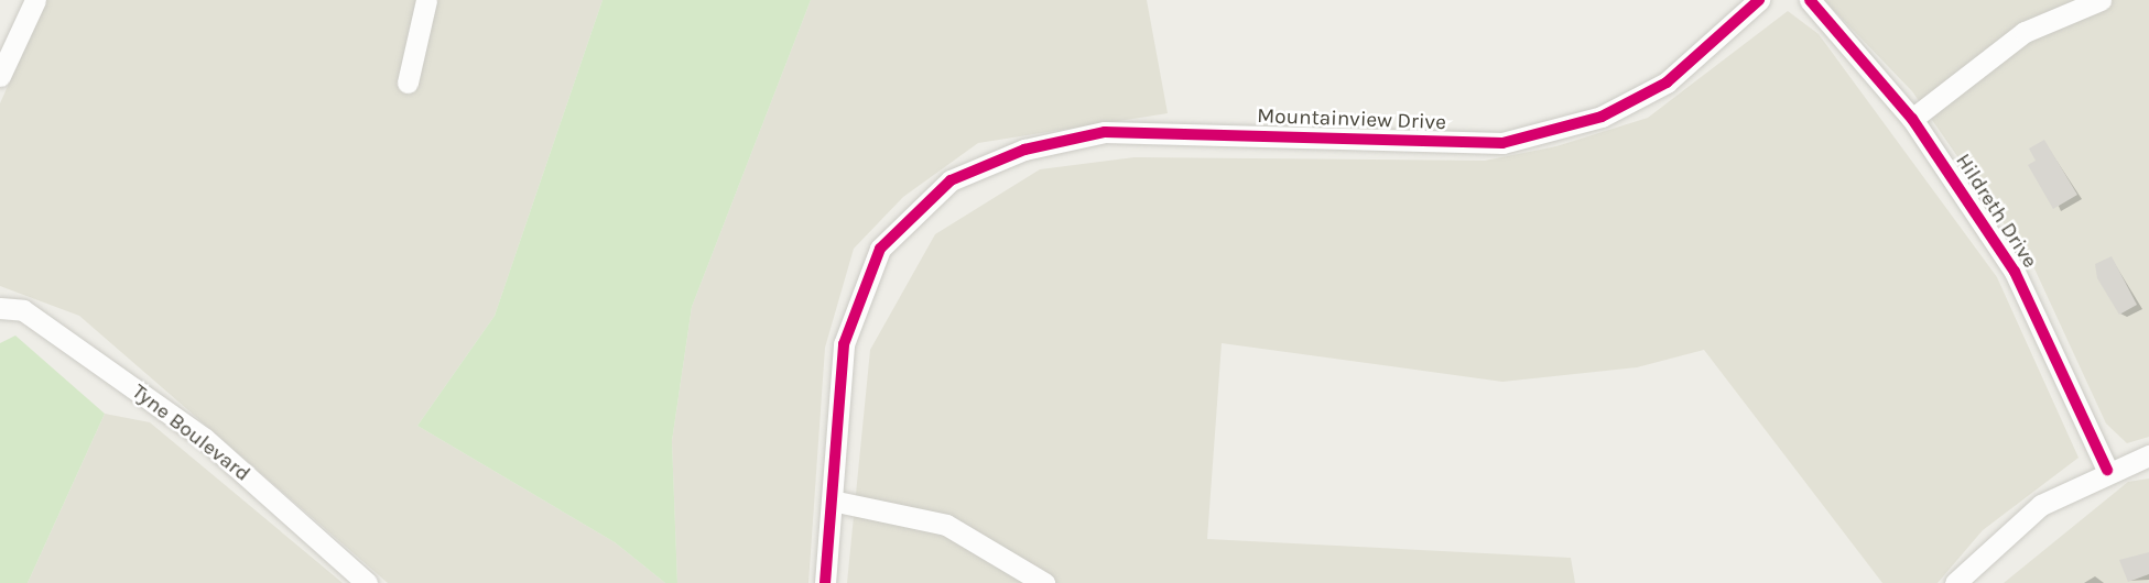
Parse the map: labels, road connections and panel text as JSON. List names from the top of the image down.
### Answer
{
  "streets": {
    "street": ["Mountainview Drive", "Hildreth Drive", "Tyne Boulevard"]
  }
}
